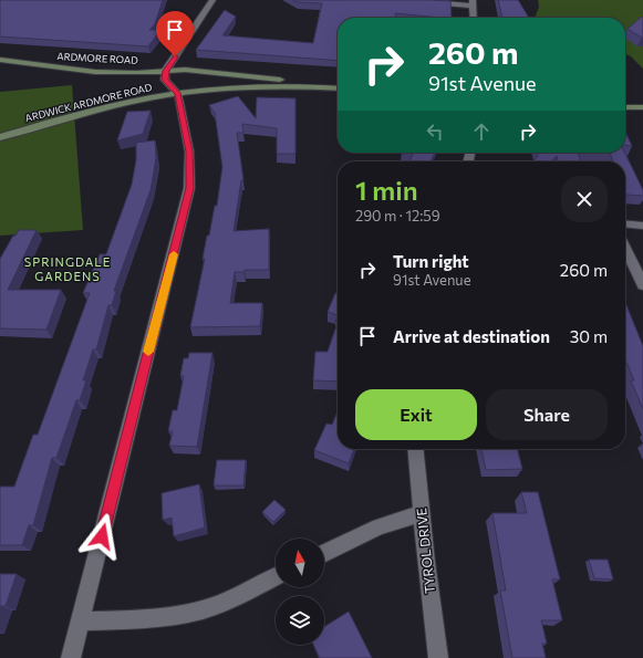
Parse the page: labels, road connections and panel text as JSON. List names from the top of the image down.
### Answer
{
  "streets": {
    "street": ["ARDMORE ROAD", "ARDWICK ARDMORE ROAD", "TYROL DRIVE"]
  },
  "crossings": [
    ["ARDMORE ROAD", "ARDWICK ARDMORE ROAD"]
  ],
  "districts": ["SPRINGDALE GARDENS"],
  "north": "top",
  "page": {
    "turn": ["260 m", "91st Avenue"],
    "heading": ["1 min", "290 m · 12:59"],
    "list": [
      {
        "name": "Turn right",
        "note": "91st Avenue",
        "value": "260 m"
      },
      {
        "name": "Arrive at destination",
        "value": "30 m"
      }
    ],
    "buttons": ["Exit", "Share"]
  }
}
